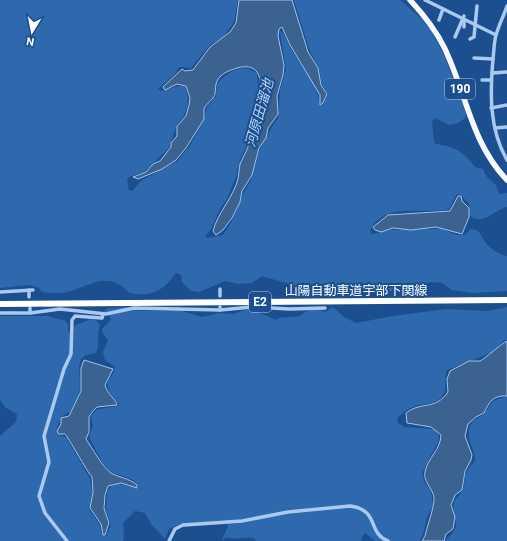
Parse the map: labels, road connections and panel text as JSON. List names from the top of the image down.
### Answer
{
  "streets": {
    "highway": ["190", "山陽自動車道宇部下関線", "E2"]
  },
  "water": ["河原田溜池"],
  "north": "bottom"
}
